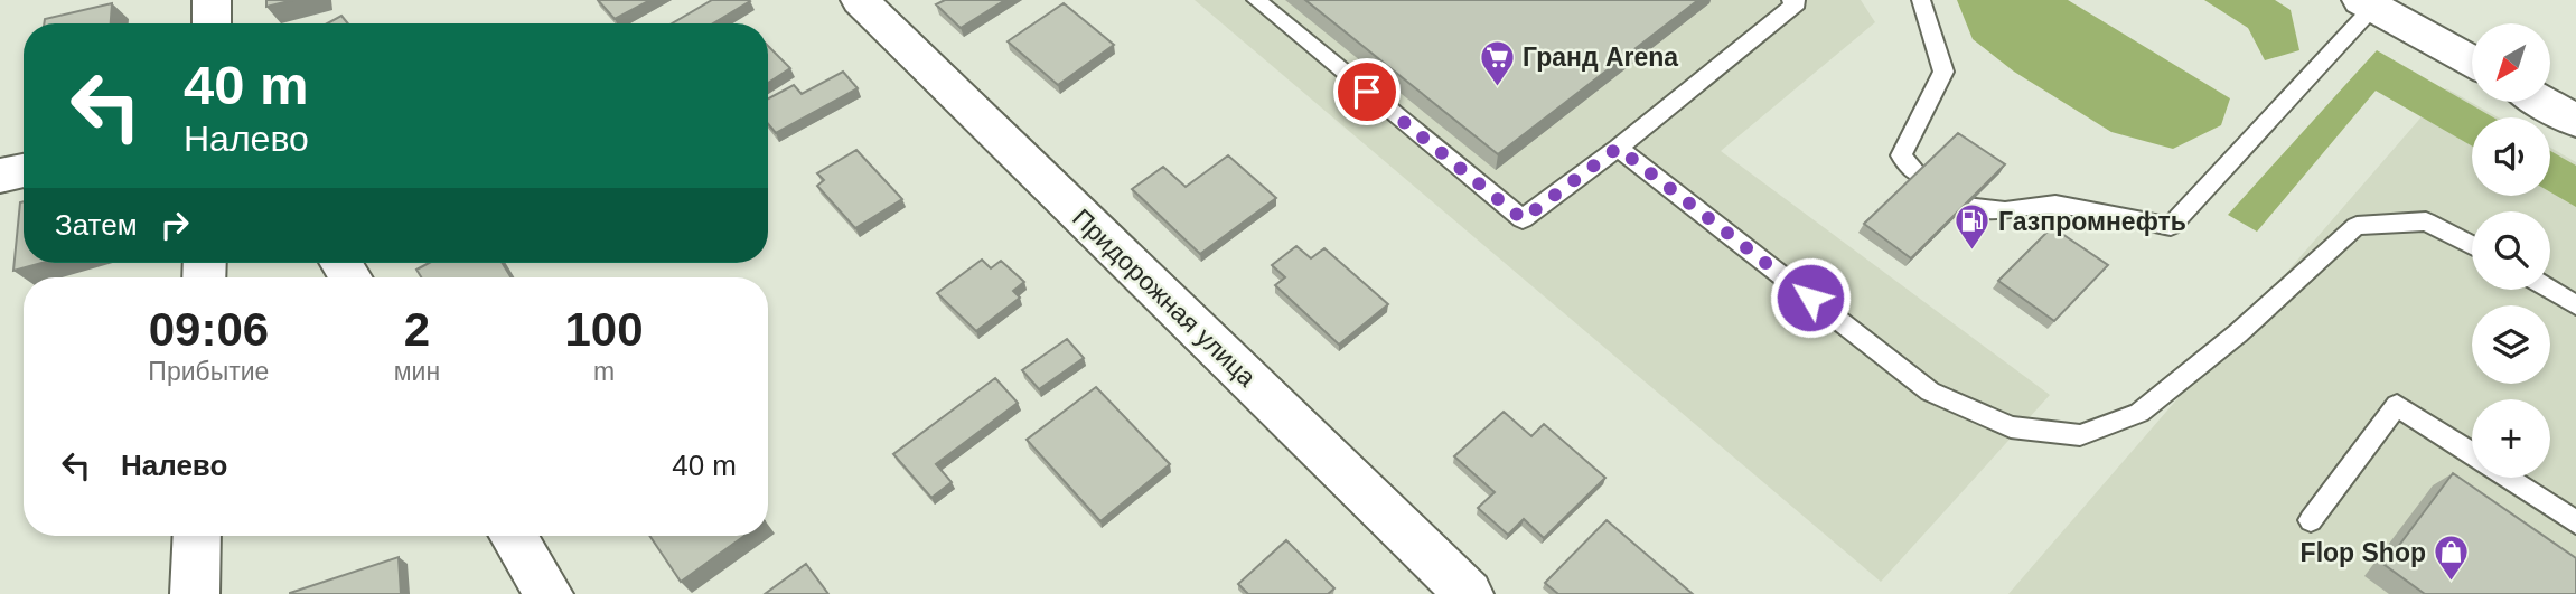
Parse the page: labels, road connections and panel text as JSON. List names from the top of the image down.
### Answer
{
  "streets": {
    "street": ["Придорожная улица"]
  },
  "places": {
    "supermarket": ["Гранд Arena"],
    "fuel station": ["Газпромнефть"],
    "shop": ["Flop Shop"]
  },
  "north": "bottom left",
  "page": {
    "map_buttons": "+",
    "turn": ["40 m", "Налево"],
    "then": "Затем",
    "eta": [
      "09:06",
      "Прибытие",
      "2",
      "мин",
      "100",
      "m"
    ],
    "list": [
      {
        "name": "Налево",
        "value": "40 m"
      }
    ]
  }
}
